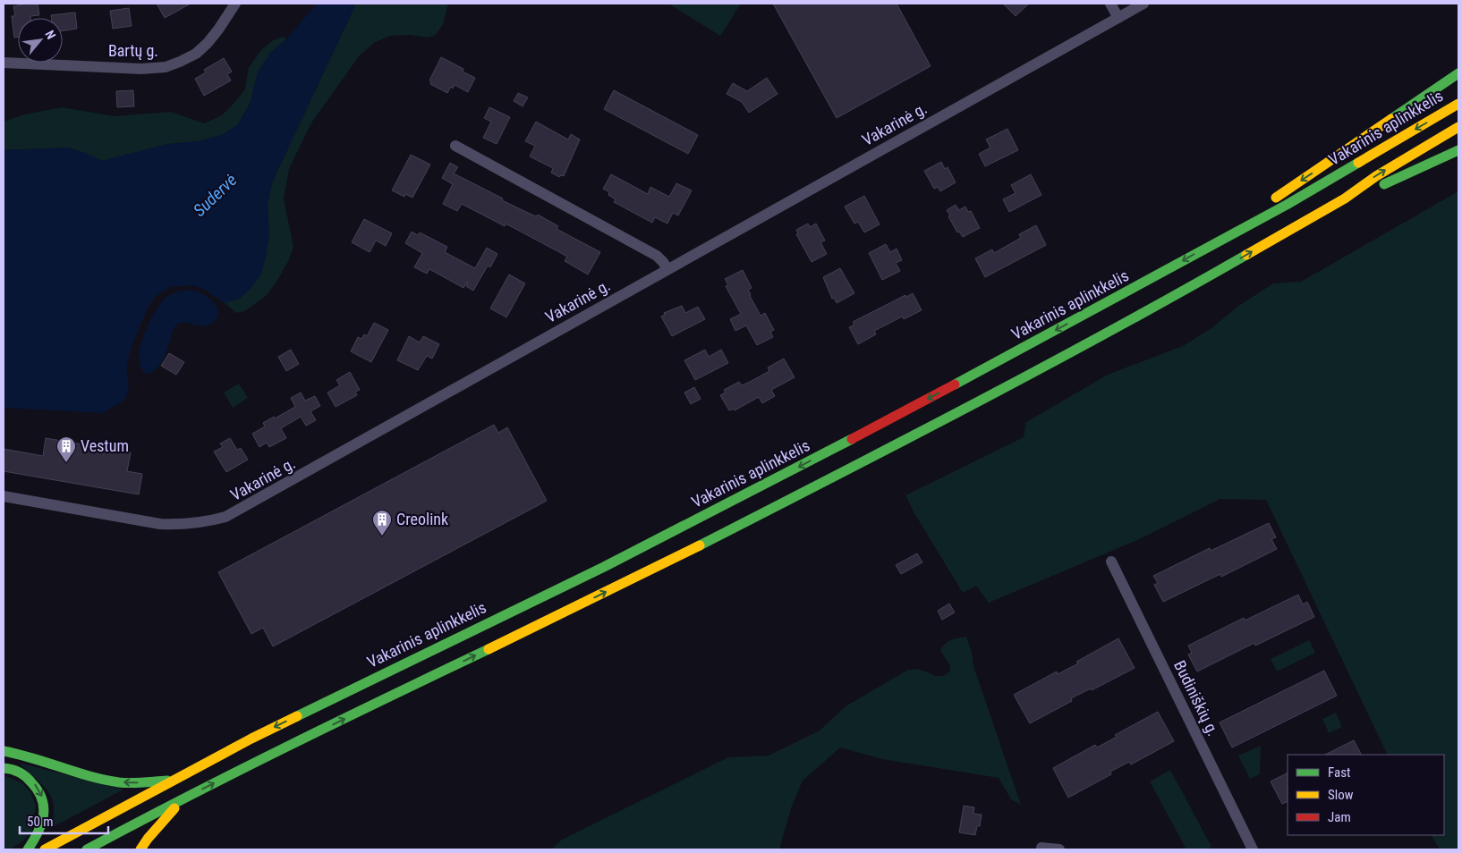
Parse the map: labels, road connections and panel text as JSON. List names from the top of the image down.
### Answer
{
  "streets": {
    "highway": ["Vakarinis aplinkkelis"],
    "street": ["Bartų g.", "Vakarinė g.", "Budiniškių g."]
  },
  "water": ["Sudervė"],
  "places": {
    "building": ["Vestum", "Creolink"]
  },
  "legend": ["Fast", "Slow", "Jam"],
  "scale_bar": "50 m",
  "north": "top right"
}
